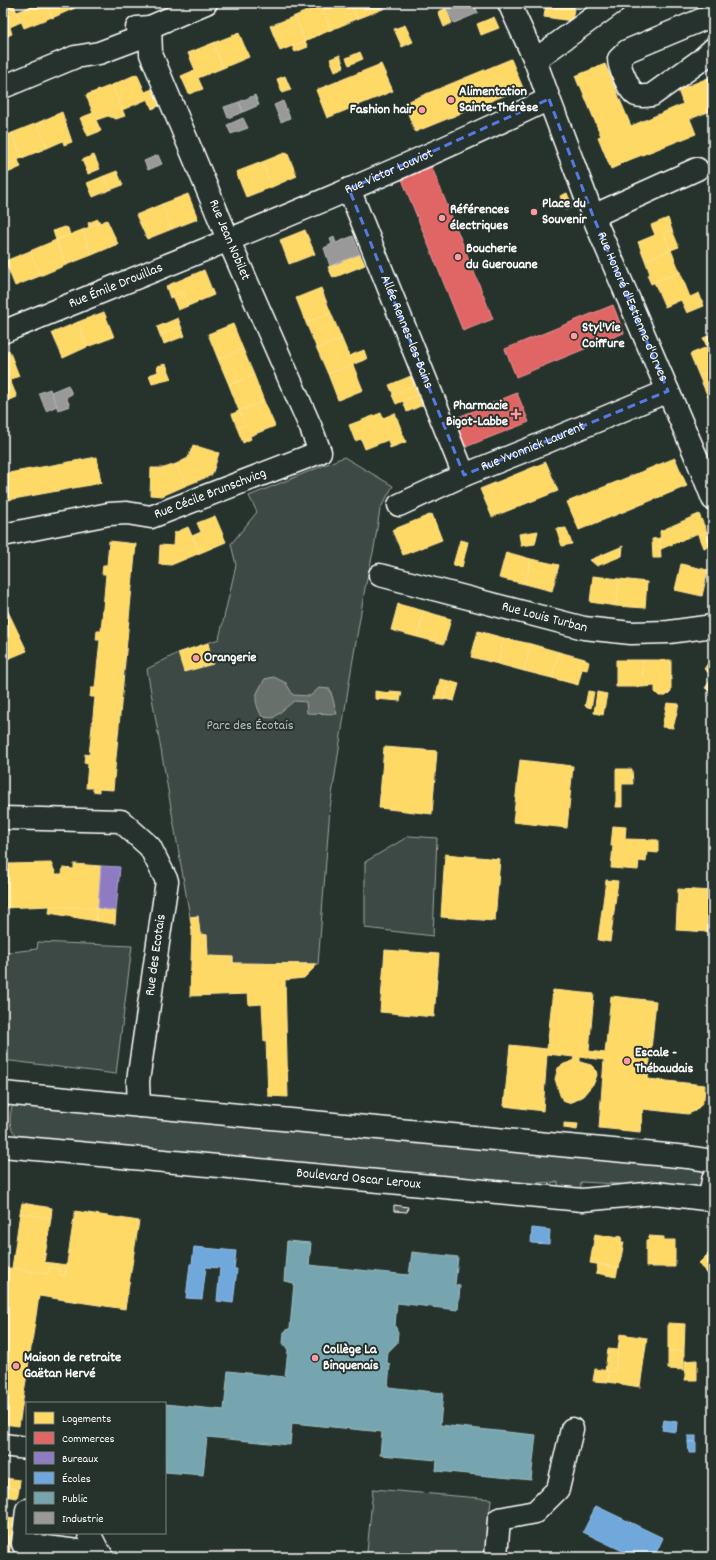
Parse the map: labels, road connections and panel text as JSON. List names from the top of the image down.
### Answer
{
  "streets": {
    "street": [
      "Rue Victor Louviot",
      "Rue Jean Nobilet",
      "Rue Émile Drouillas",
      "Rue Honoré d'Estienne d'Orves",
      "Allée Rennes-les-Bains",
      "Rue Yvonnick Laurent",
      "Rue Cécile Brunschvicg",
      "Rue Louis Turban",
      "Rue des Ecotais",
      "Boulevard Oscar Leroux"
    ]
  },
  "crossings": [
    ["Rue Victor Louviot", "Rue Jean Nobilet"],
    ["Rue Victor Louviot", "Rue Émile Drouillas"],
    ["Rue Victor Louviot", "Rue Honoré d'Estienne d'Orves"],
    ["Rue Victor Louviot", "Allée Rennes-les-Bains"],
    ["Rue Jean Nobilet", "Rue Émile Drouillas"],
    ["Rue Jean Nobilet", "Rue Cécile Brunschvicg"],
    ["Rue Honoré d'Estienne d'Orves", "Rue Yvonnick Laurent"],
    ["Allée Rennes-les-Bains", "Rue Yvonnick Laurent"]
  ],
  "parks": ["Parc des Écotais"],
  "places": {
    "other": [
      "Alimentation Sainte-Thérèse",
      "Fashion hair",
      "Place du Souvenir",
      "Références électriques",
      "Boucherie du Guerouane",
      "Styl'Vie Coiffure",
      "Orangerie",
      "Escale - Thébaudais",
      "Collège La Binquenais",
      "Maison de retraite Gaëtan Hervé"
    ],
    "health": ["Pharmacie Bigot-Labbe"]
  },
  "legend": [
    "Logements",
    "Commerces",
    "Bureaux",
    "Écoles",
    "Public",
    "Industrie"
  ]
}
